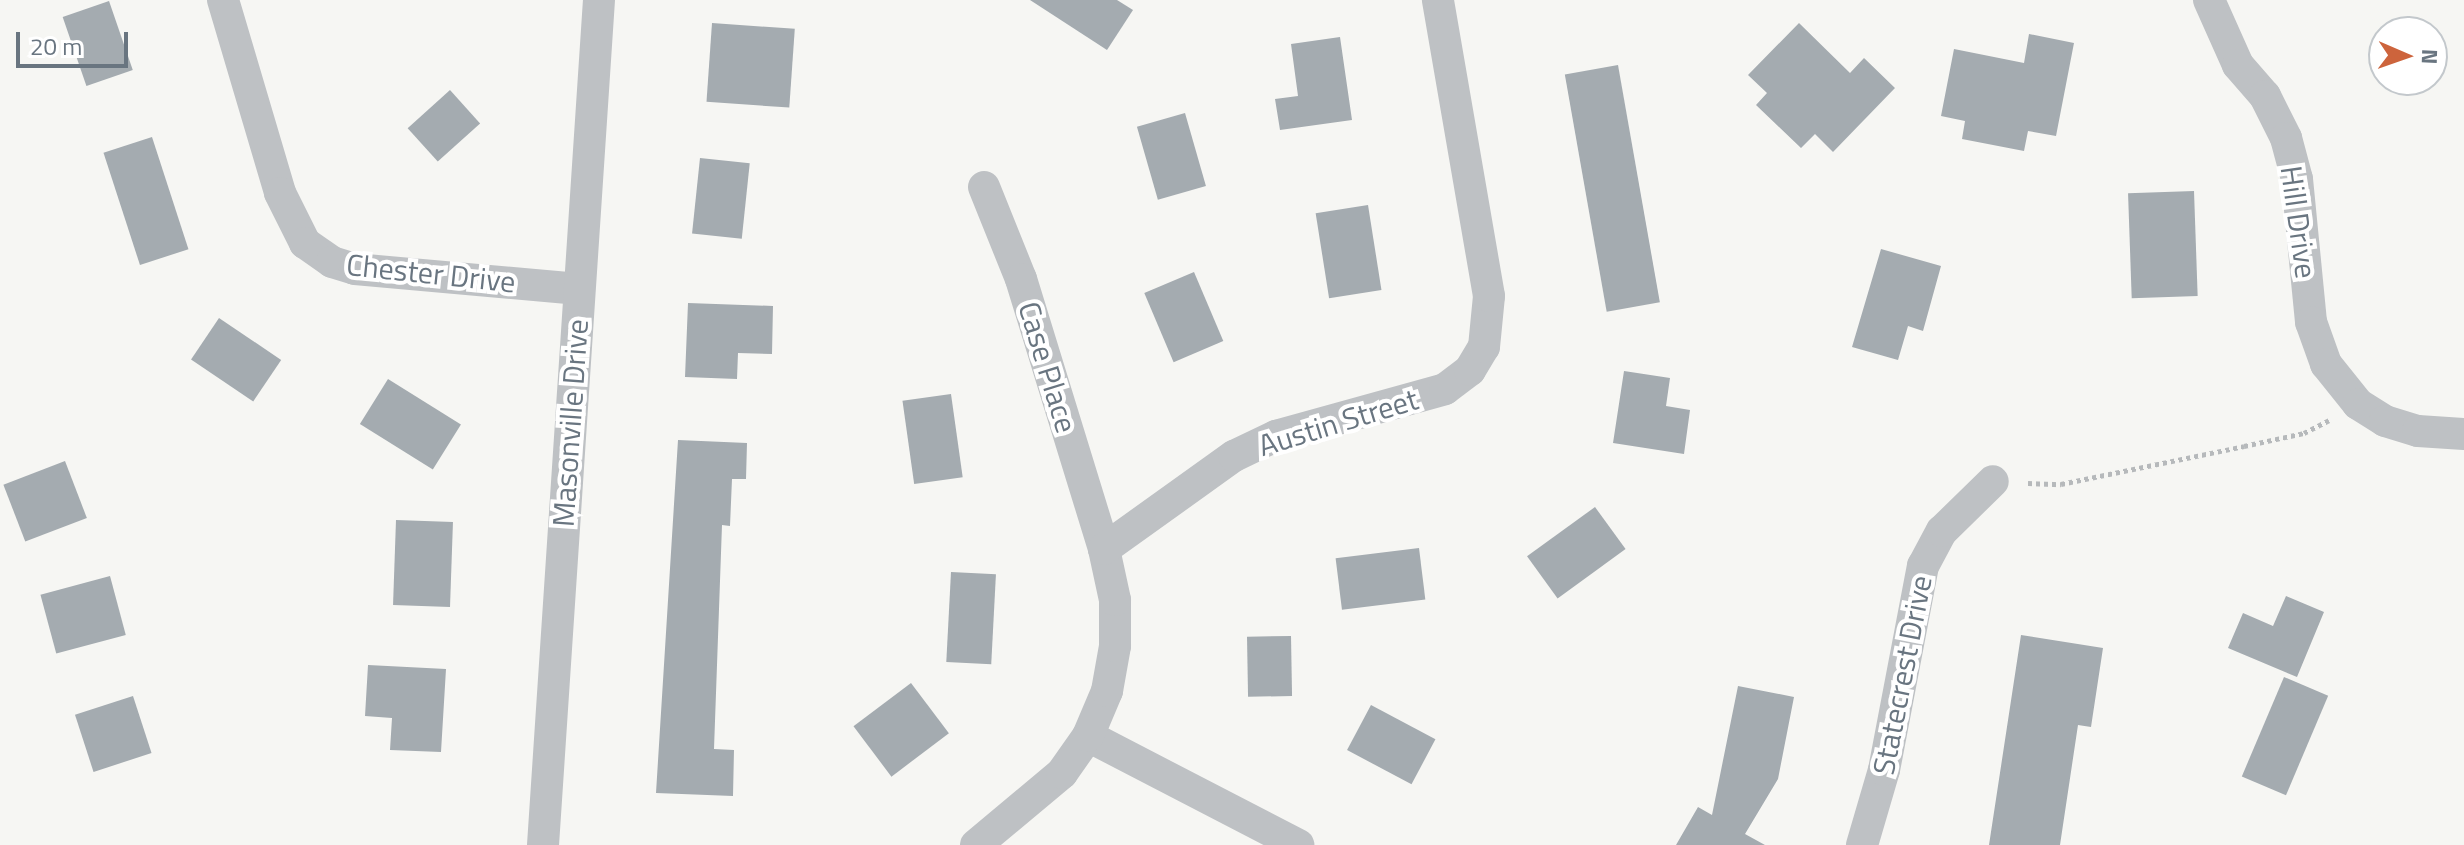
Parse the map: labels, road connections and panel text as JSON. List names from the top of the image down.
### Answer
{
  "streets": {
    "street": [
      "Hill Drive",
      "Chester Drive",
      "Case Place",
      "Austin Street",
      "Masonville Drive",
      "Statecrest Drive"
    ]
  },
  "crossings": [
    ["Chester Drive", "Masonville Drive"],
    ["Case Place", "Austin Street"]
  ],
  "scale_bar": "20 m",
  "north": "right"
}
